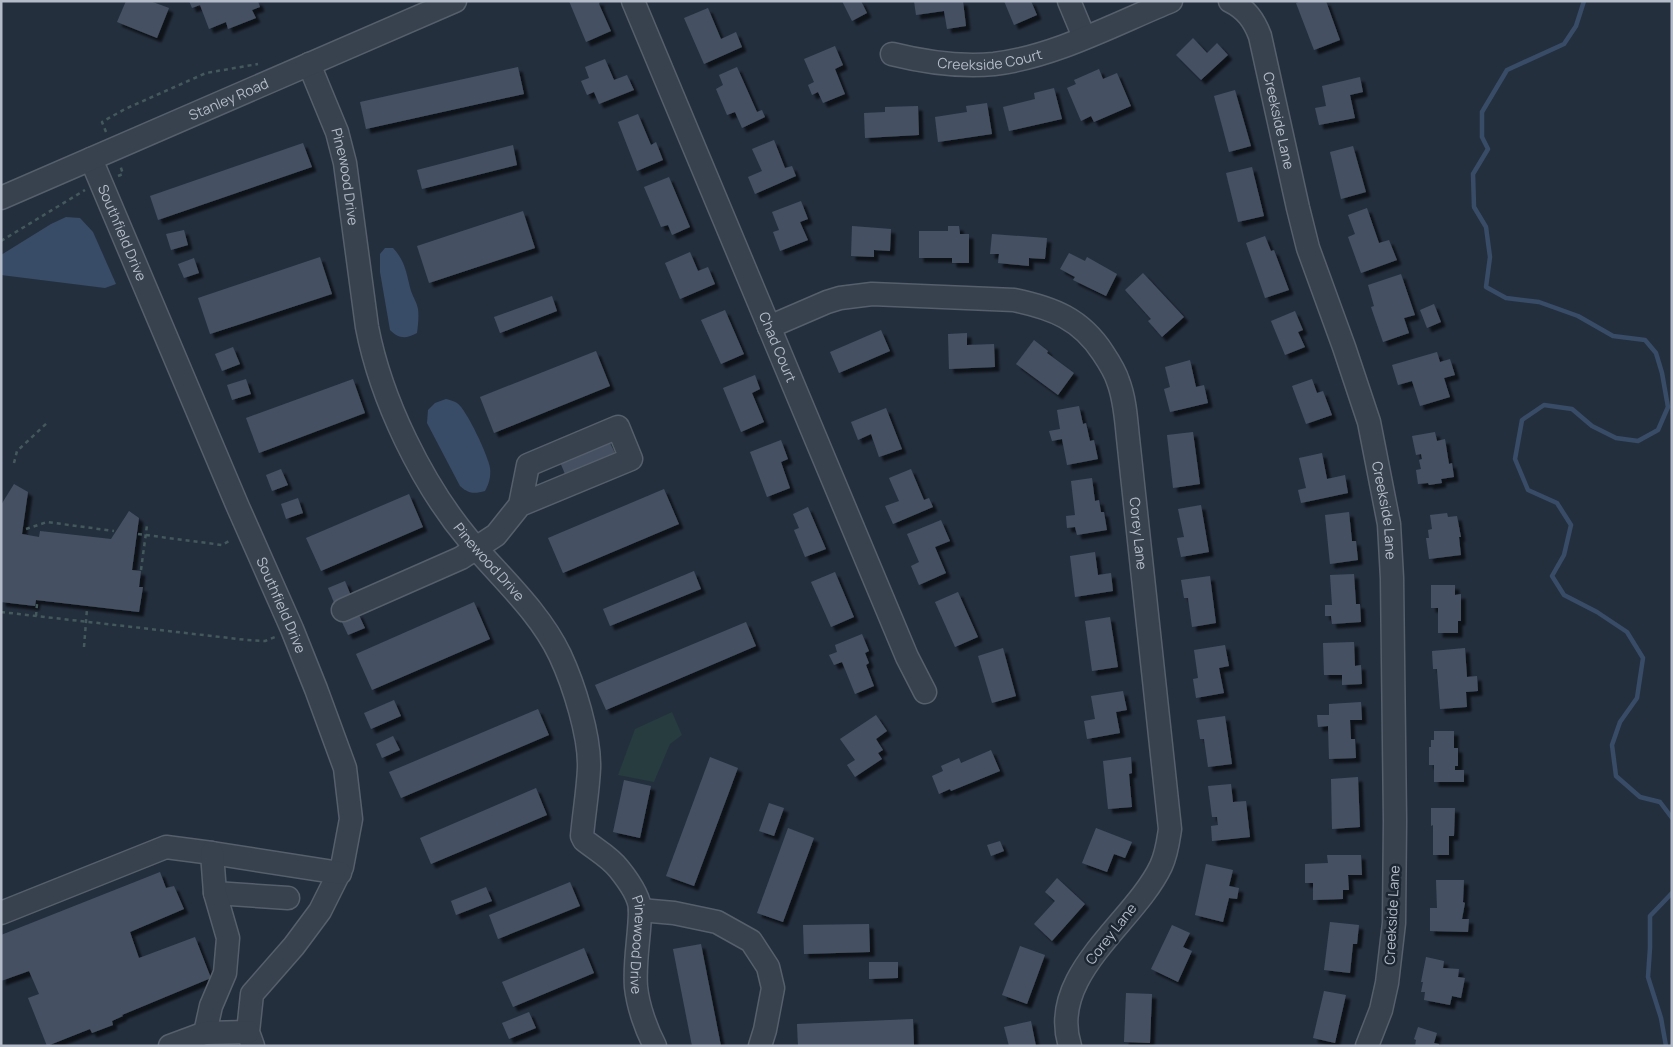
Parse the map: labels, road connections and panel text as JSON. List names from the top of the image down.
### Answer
{
  "streets": {
    "street": [
      "Creekside Court",
      "Stanley Road",
      "Creekside Lane",
      "Pinewood Drive",
      "Southfield Drive",
      "Chad Court",
      "Corey Lane"
    ]
  },
  "crossings": [
    ["Stanley Road", "Pinewood Drive"],
    ["Stanley Road", "Southfield Drive"],
    ["Chad Court", "Corey Lane"]
  ]
}
